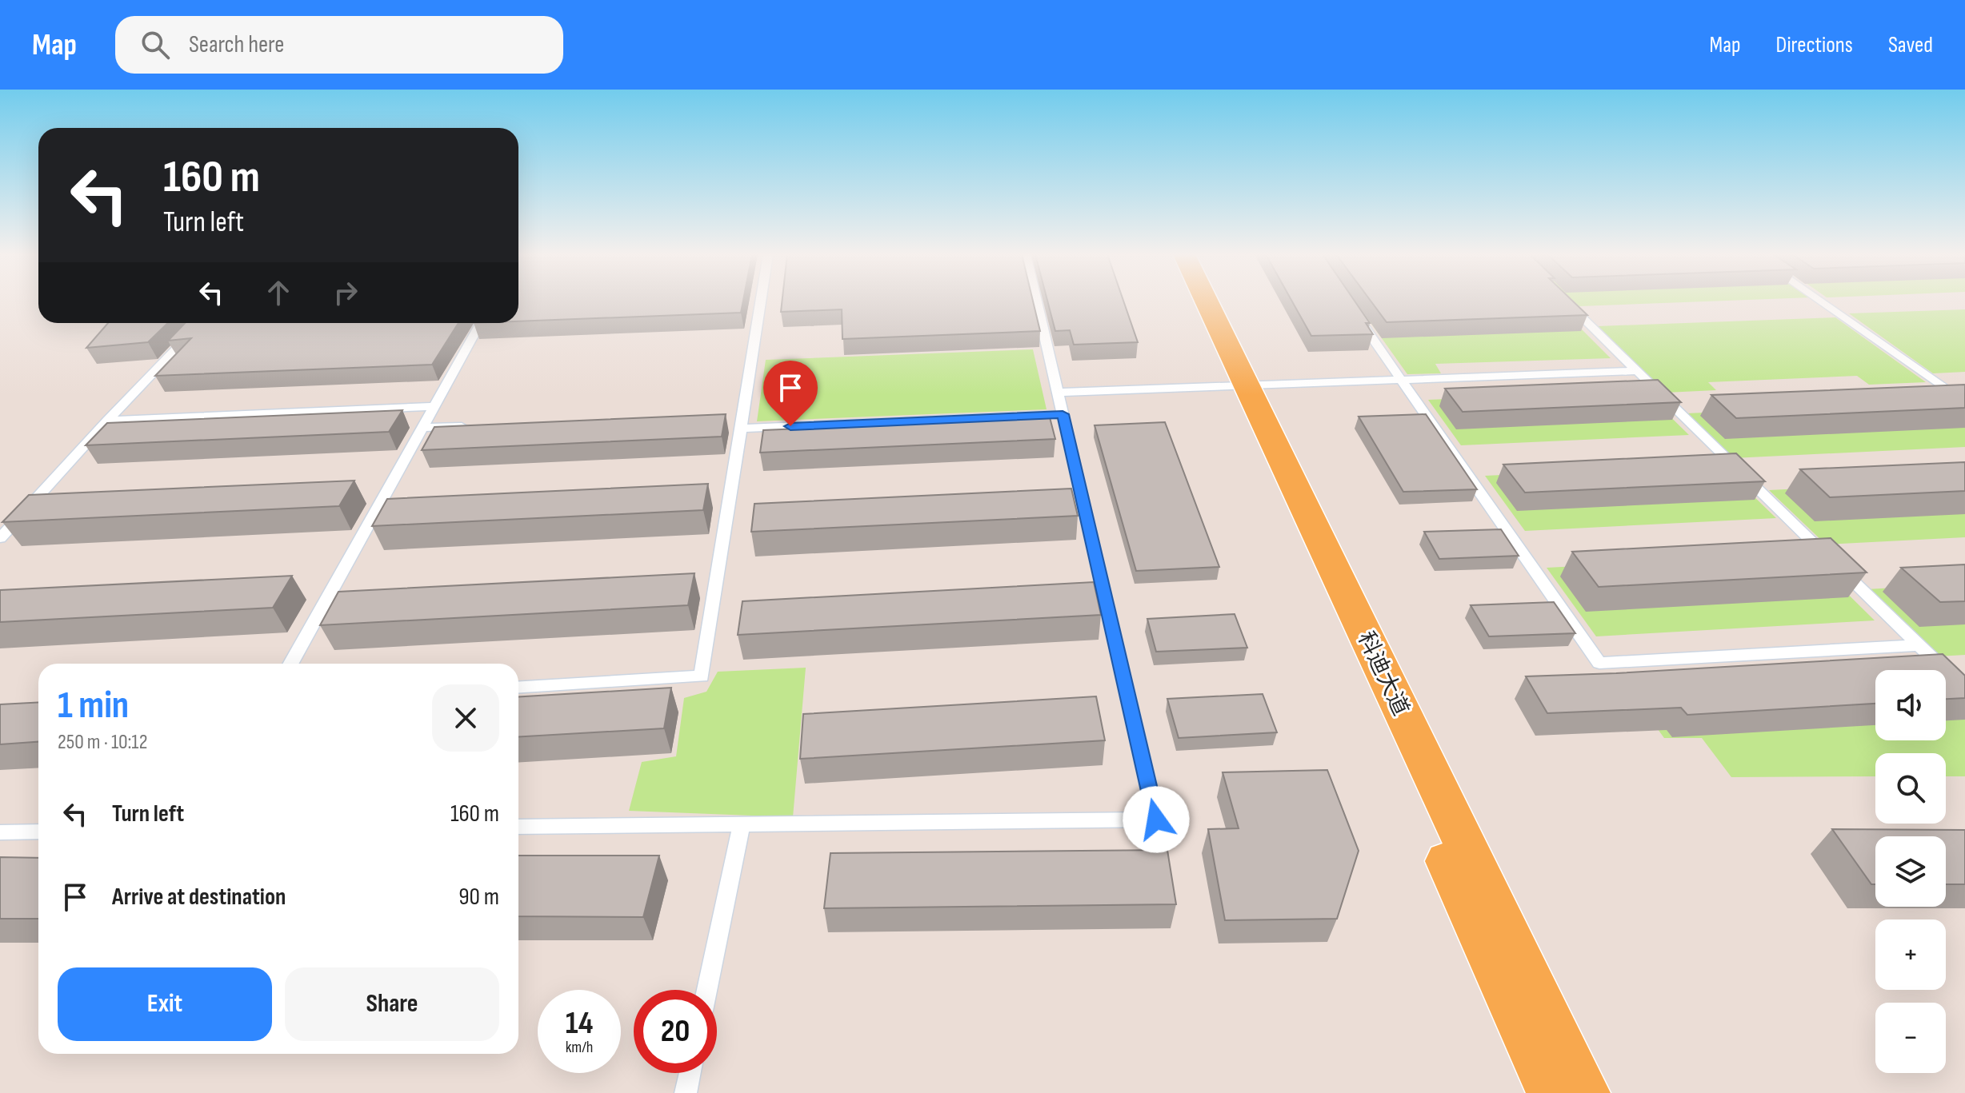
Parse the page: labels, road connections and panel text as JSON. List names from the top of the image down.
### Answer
{
  "streets": {
    "main road": ["科迪大道"]
  },
  "page": {
    "header": "Map",
    "search": "Search here",
    "nav": ["Map", "Directions", "Saved"],
    "turn": ["160 m", "Turn left"],
    "heading": ["1 min", "250 m · 10:12"],
    "map_buttons": ["+", "−"],
    "list": [
      {
        "name": "Turn left",
        "value": "160 m"
      },
      {
        "name": "Arrive at destination",
        "value": "90 m"
      }
    ],
    "buttons": ["Exit", "Share"],
    "speed": "14 km/h",
    "limit": "20"
  }
}
